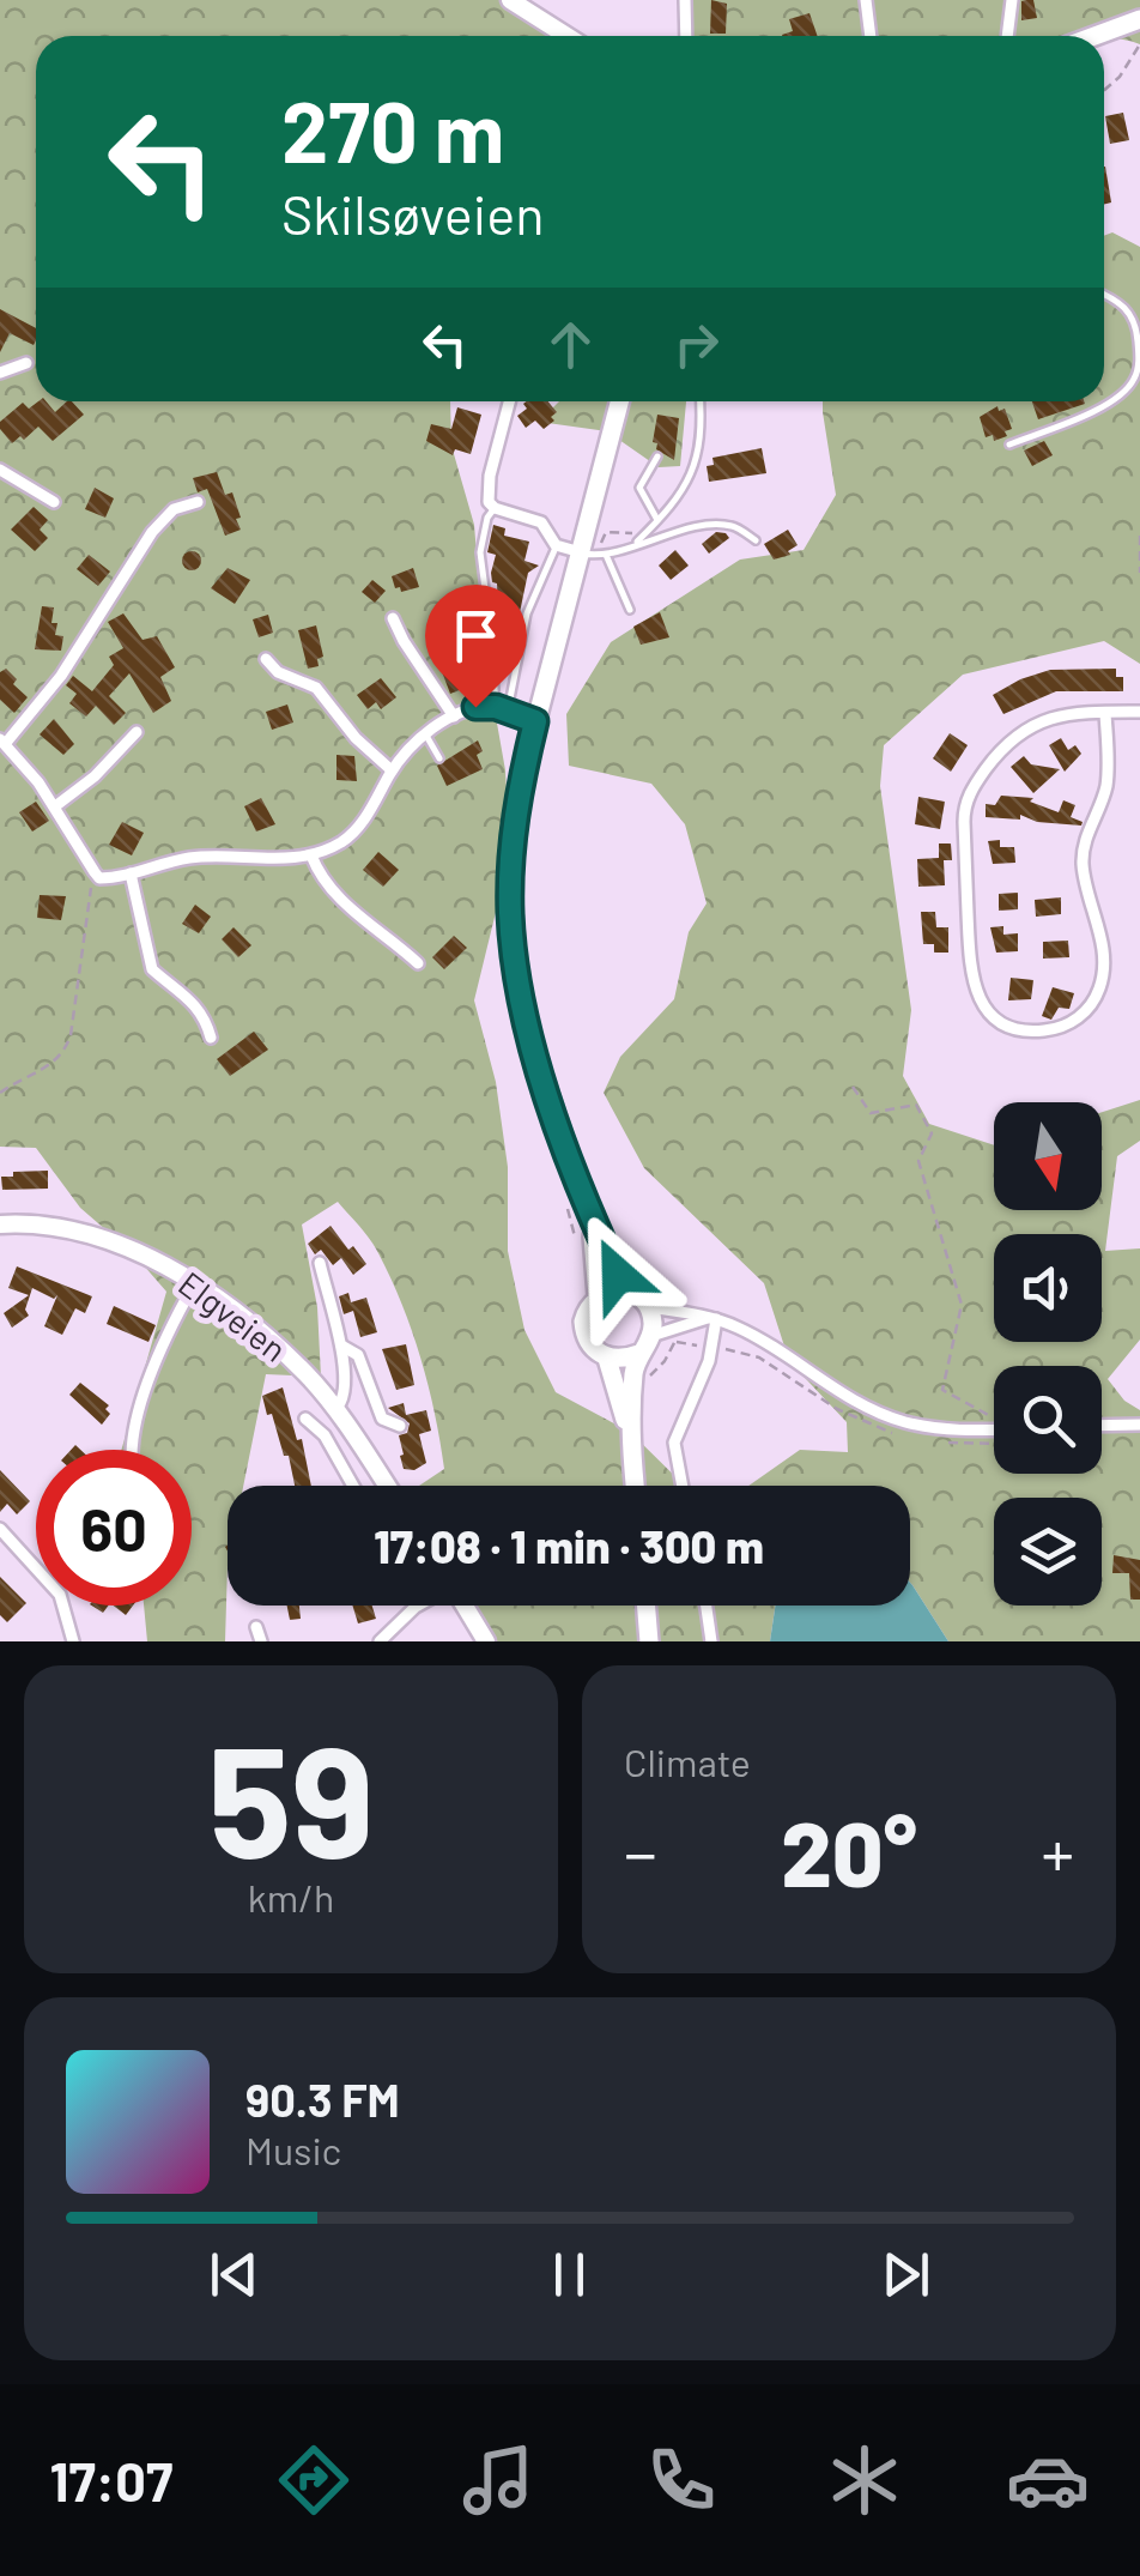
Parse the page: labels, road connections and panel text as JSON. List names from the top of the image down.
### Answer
{
  "streets": {
    "main road": ["Elgveien"]
  },
  "north": "bottom",
  "page": {
    "turn": ["270 m", "Skilsøveien"],
    "limit": "60",
    "trip": "17:08 · 1 min · 300 m",
    "tile": [
      ["59", "km/h"],
      "Climate"
    ],
    "heat": ["−", "20°", "+"],
    "song": ["90.3 FM", "Music"],
    "tabs": "17:07"
  }
}
